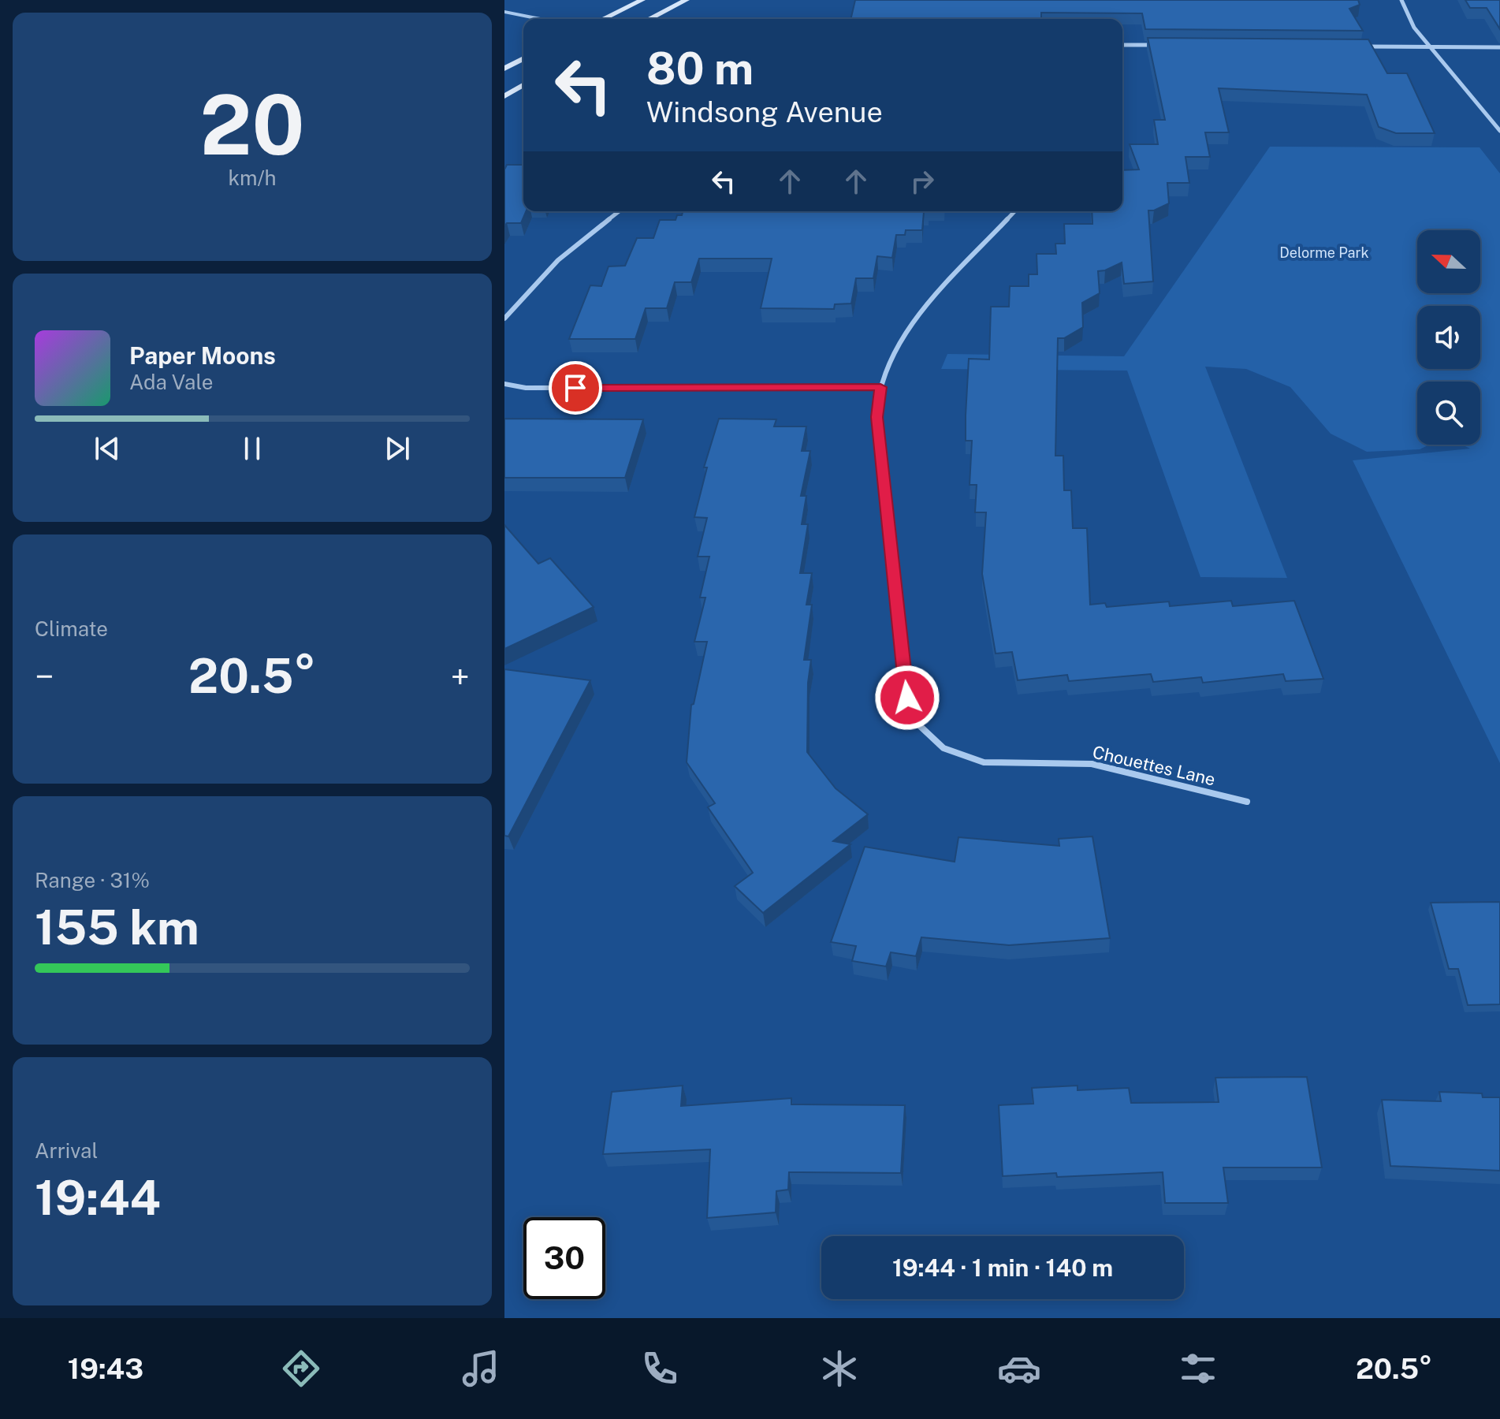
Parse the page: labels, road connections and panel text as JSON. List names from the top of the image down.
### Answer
{
  "streets": {
    "street": ["Chouettes Lane"]
  },
  "parks": ["Delorme Park"],
  "north": "left",
  "page": {
    "tile": [
      ["20", "km/h"],
      "Climate",
      ["Range · 31%", "155 km"],
      ["Arrival", "19:44"]
    ],
    "turn": ["80 m", "Windsong Avenue"],
    "song": ["Paper Moons", "Ada Vale"],
    "heat": ["−", "20.5°", "+"],
    "limit": "30",
    "trip": "19:44 · 1 min · 140 m",
    "tabs": ["19:43", "20.5°"]
  }
}
